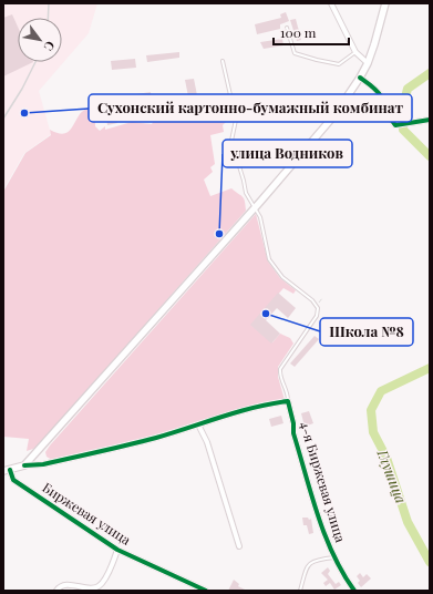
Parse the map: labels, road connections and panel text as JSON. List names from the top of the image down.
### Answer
{
  "streets": {
    "street": ["4-я Биржевая улица", "Биржевая улица"]
  },
  "water": ["Глушица"],
  "places": ["Сухонский картонно-бумажный комбинат", "улица Водников", "Школа №8"],
  "scale_bar": "100 m",
  "north": "bottom right"
}
